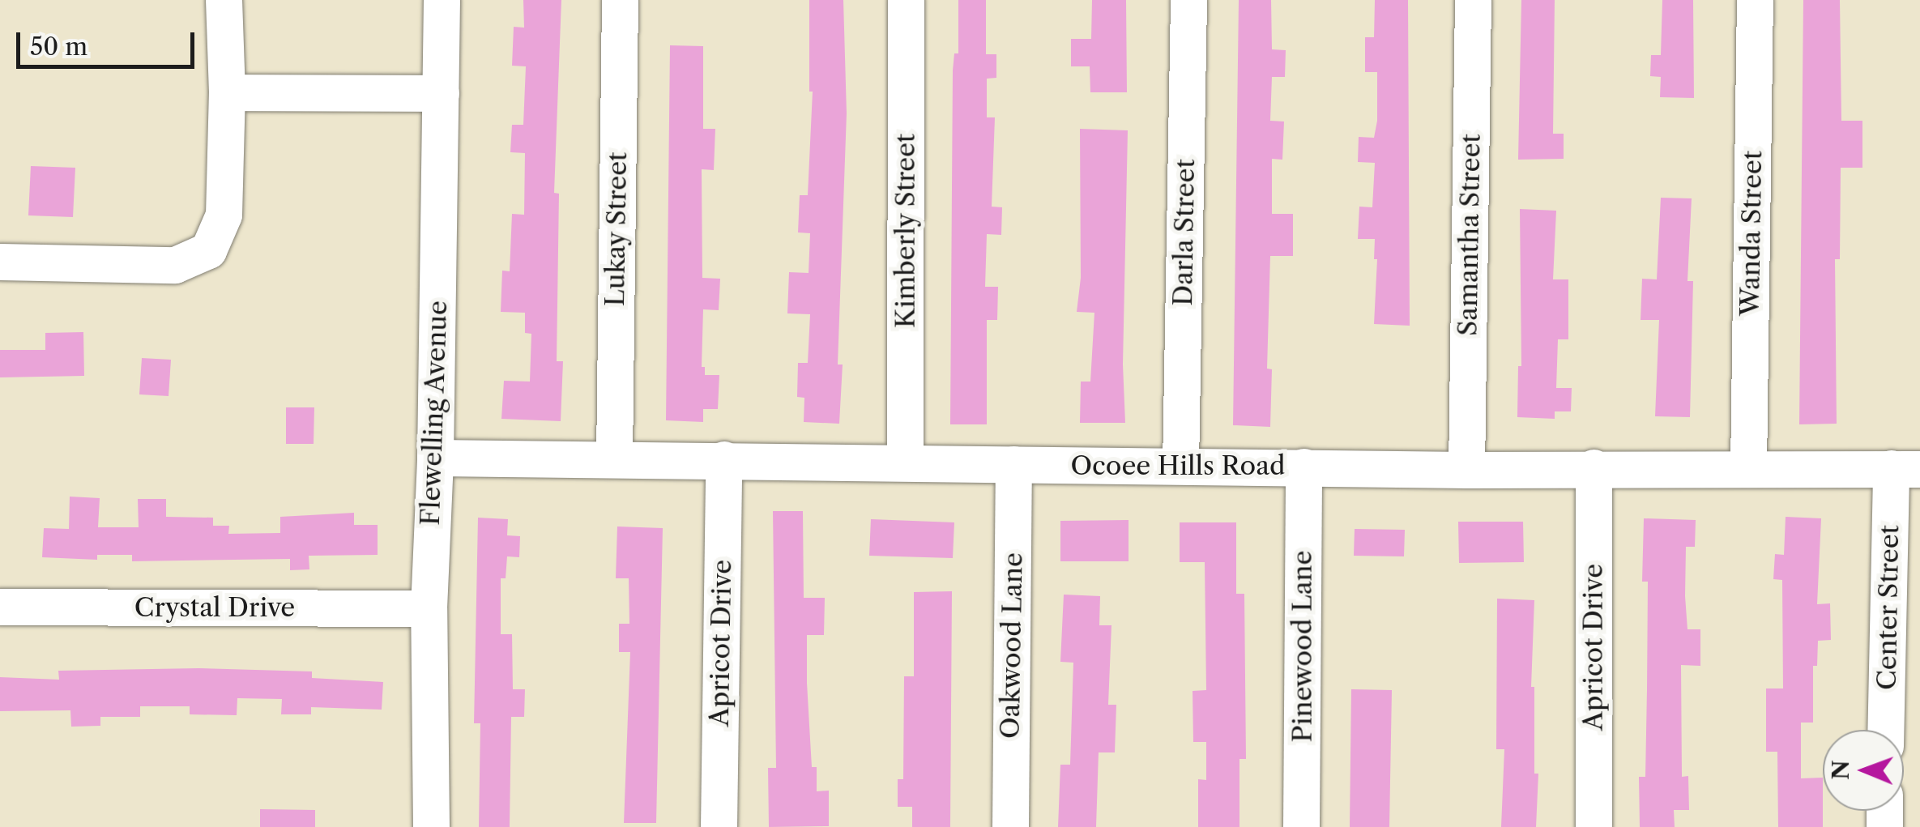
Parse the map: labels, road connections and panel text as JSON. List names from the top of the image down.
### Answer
{
  "streets": {
    "street": [
      "Lukay Street",
      "Kimberly Street",
      "Darla Street",
      "Wanda Street",
      "Samantha Street",
      "Flewelling Avenue",
      "Ocoee Hills Road",
      "Crystal Drive",
      "Center Street",
      "Apricot Drive",
      "Oakwood Lane",
      "Pinewood Lane"
    ]
  },
  "crossings": [
    ["Lukay Street", "Ocoee Hills Road"],
    ["Kimberly Street", "Ocoee Hills Road"],
    ["Darla Street", "Ocoee Hills Road"],
    ["Wanda Street", "Ocoee Hills Road"],
    ["Samantha Street", "Ocoee Hills Road"],
    ["Flewelling Avenue", "Ocoee Hills Road"],
    ["Flewelling Avenue", "Crystal Drive"],
    ["Ocoee Hills Road", "Center Street"],
    ["Ocoee Hills Road", "Apricot Drive"],
    ["Ocoee Hills Road", "Oakwood Lane"],
    ["Ocoee Hills Road", "Pinewood Lane"]
  ],
  "scale_bar": "50 m",
  "north": "left"
}
